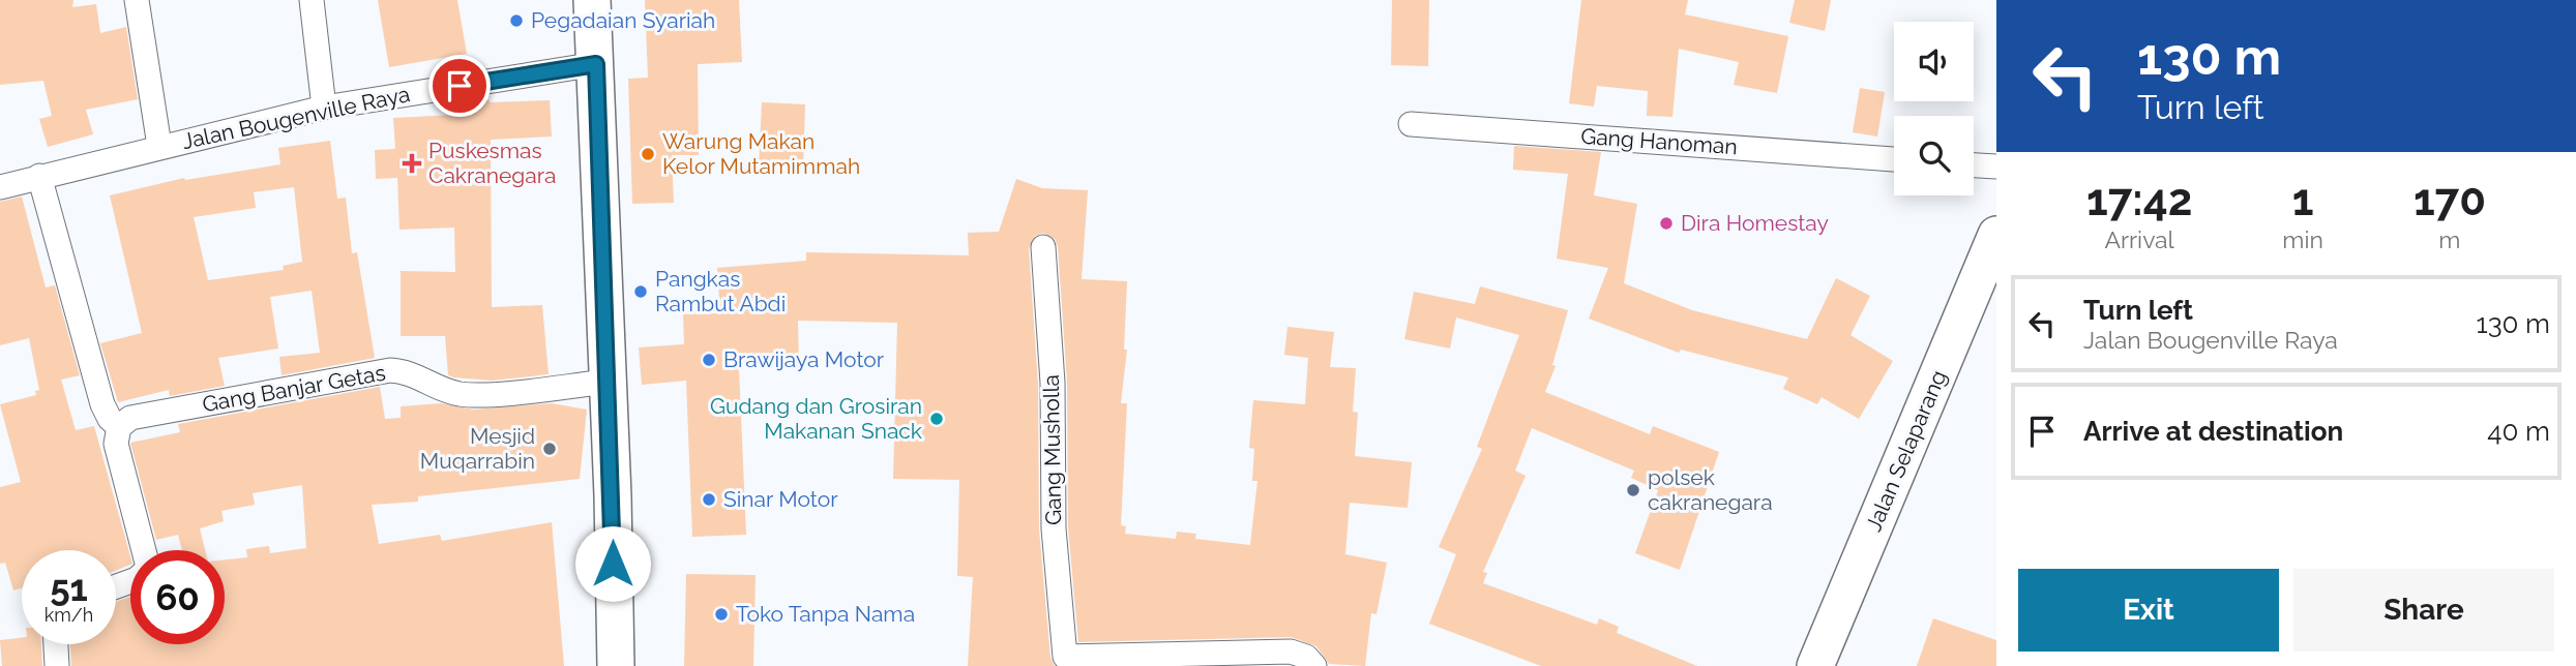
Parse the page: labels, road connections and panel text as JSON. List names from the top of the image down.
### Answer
{
  "streets": {
    "main road": ["Jalan Selaparang"],
    "street": [
      "Jalan Bougenville Raya",
      "Gang Hanoman",
      "Gang Banjar Getas",
      "Gang Musholla"
    ]
  },
  "places": {
    "other": [
      "Pegadaian Syariah",
      "Warung Makan Kelor Mutamimmah",
      "Dira Homestay",
      "Pangkas Rambut Abdi",
      "Brawijaya Motor",
      "Gudang dan Grosiran Makanan Snack",
      "Mesjid Muqarrabin",
      "polsek cakranegara",
      "Sinar Motor",
      "Toko Tanpa Nama"
    ],
    "health": ["Puskesmas Cakranegara"]
  },
  "page": {
    "turn": ["130 m", "Turn left"],
    "eta": [
      "17:42",
      "Arrival",
      "1",
      "min",
      "170",
      "m"
    ],
    "list": [
      {
        "name": "Turn left",
        "note": "Jalan Bougenville Raya",
        "value": "130 m"
      },
      {
        "name": "Arrive at destination",
        "value": "40 m"
      }
    ],
    "speed": "51 km/h",
    "limit": "60",
    "buttons": ["Exit", "Share"]
  }
}
